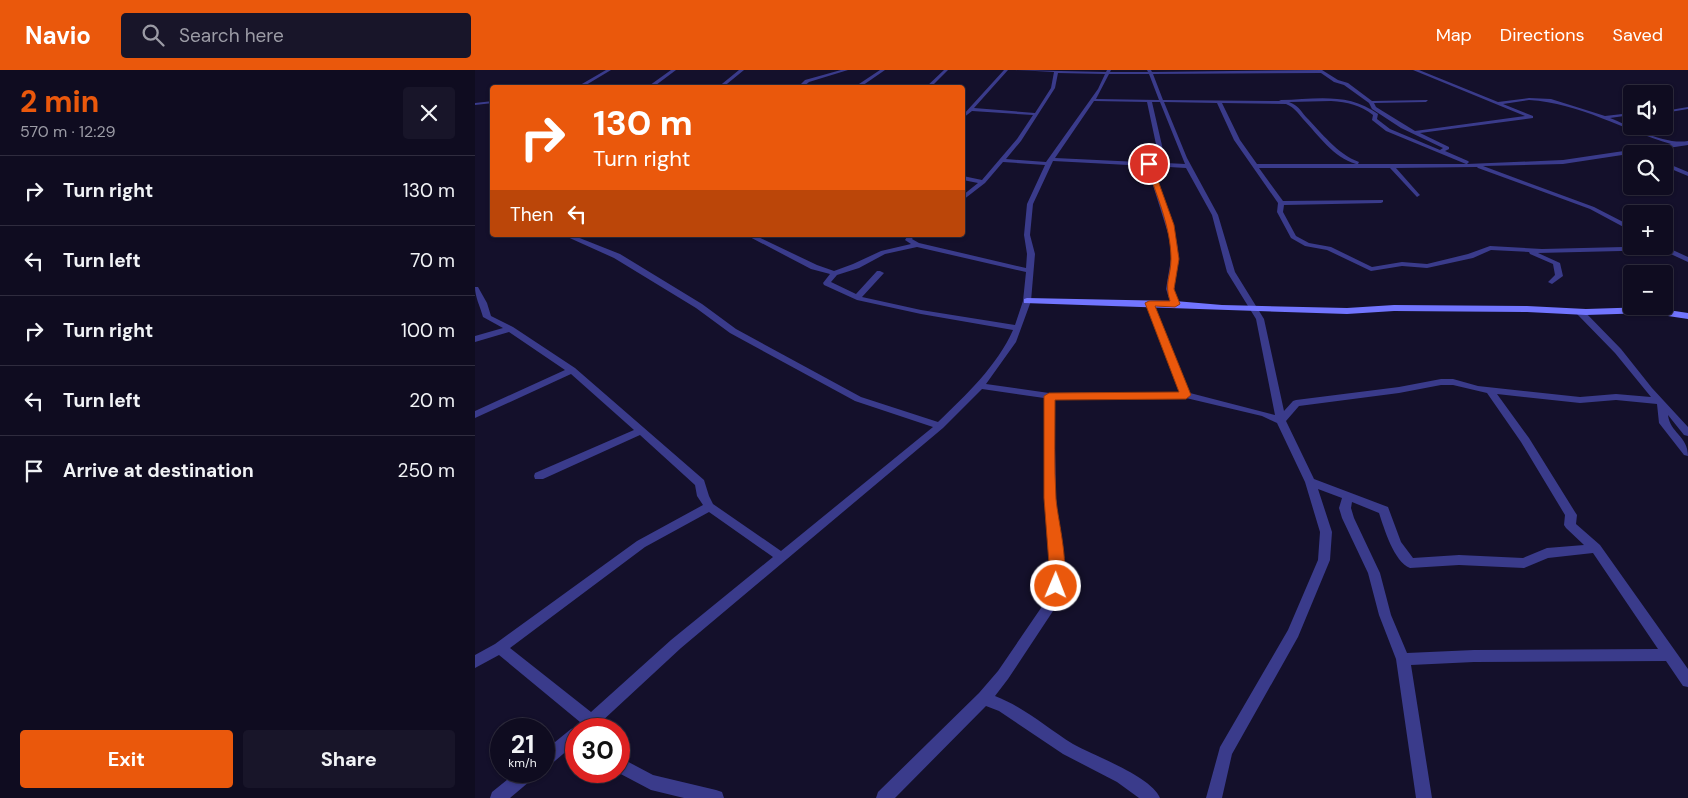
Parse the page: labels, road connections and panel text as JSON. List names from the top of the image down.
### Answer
{
  "page": {
    "header": "Navio",
    "search": "Search here",
    "nav": ["Map", "Directions", "Saved"],
    "heading": ["2 min", "570 m · 12:29"],
    "map_buttons": ["+", "−"],
    "turn": ["130 m", "Turn right"],
    "list": [
      {
        "name": "Turn right",
        "value": "130 m"
      },
      {
        "name": "Turn left",
        "value": "70 m"
      },
      {
        "name": "Turn right",
        "value": "100 m"
      },
      {
        "name": "Turn left",
        "value": "20 m"
      },
      {
        "name": "Arrive at destination",
        "value": "250 m"
      }
    ],
    "then": "Then",
    "speed": "21 km/h",
    "limit": "30",
    "buttons": ["Exit", "Share"]
  }
}
